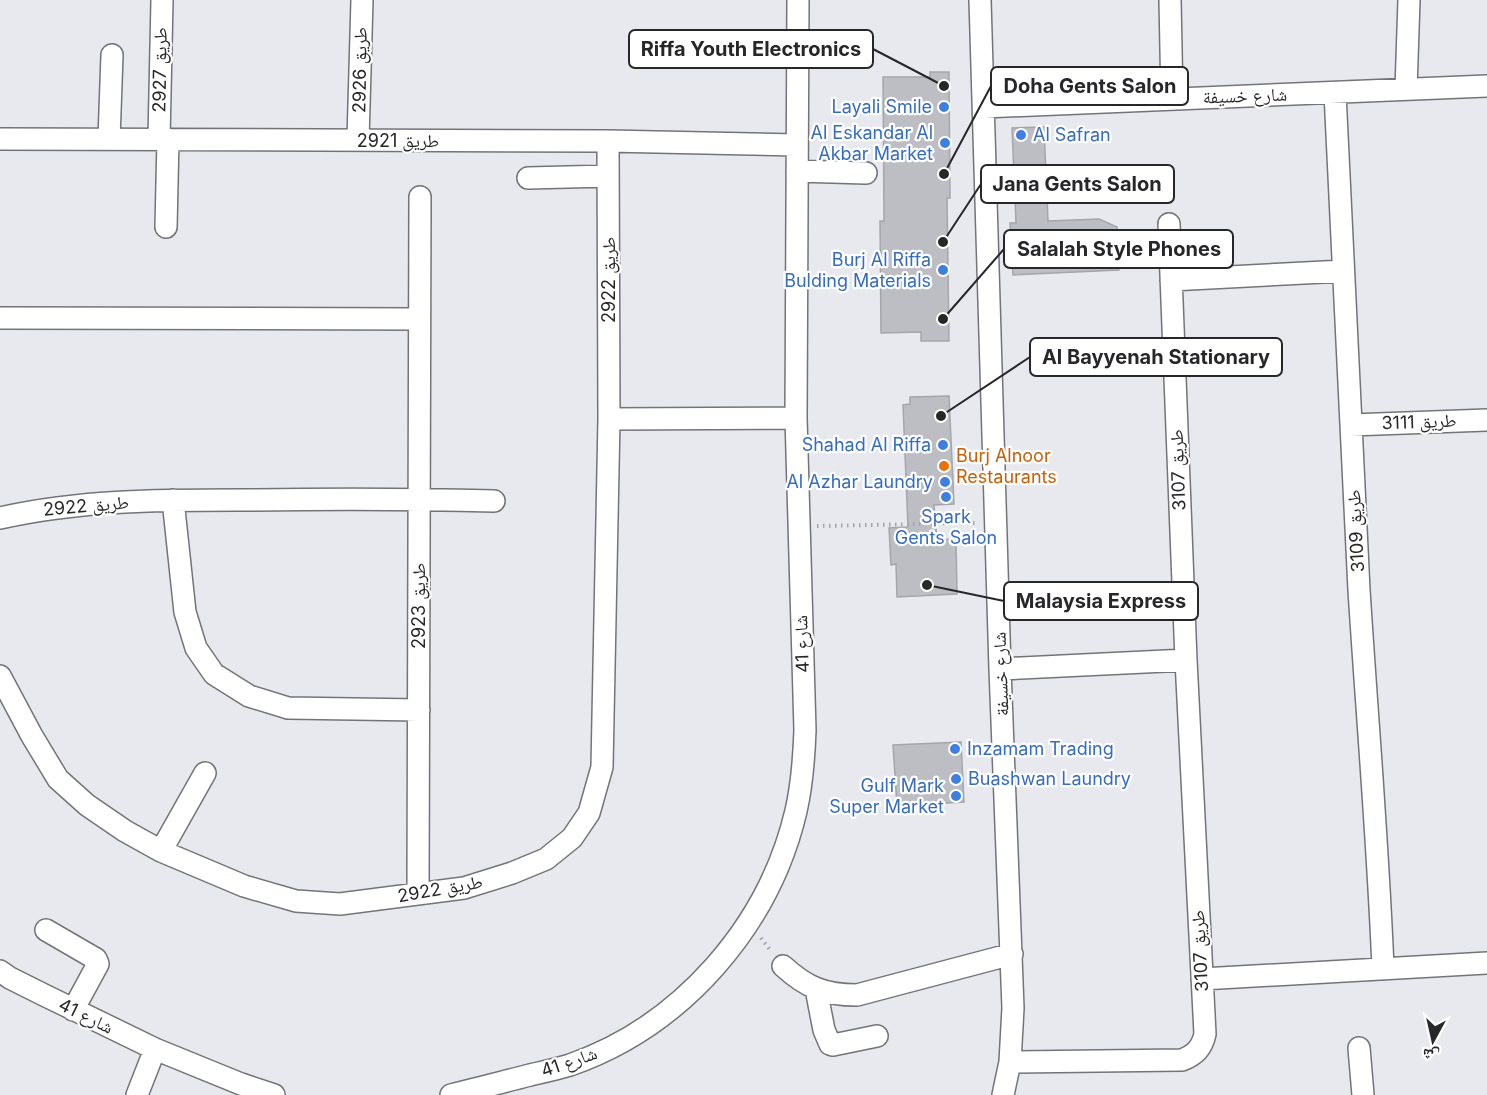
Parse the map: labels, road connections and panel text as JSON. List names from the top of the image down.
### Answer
{
  "streets": {
    "street": [
      "طريق 2927",
      "طريق 2926",
      "شارع خسيفة",
      "طريق 2921",
      "طريق 2922",
      "طريق 3111",
      "طريق 3107",
      "طريق 3109",
      "طريق 2923",
      "شارع 41"
    ]
  },
  "crossings": [
    ["طريق 2927", "طريق 2921"],
    ["طريق 2926", "طريق 2921"],
    ["شارع خسيفة", "طريق 3107"],
    ["شارع خسيفة", "طريق 3109"],
    ["طريق 2921", "طريق 2922"],
    ["طريق 2921", "شارع 41"],
    ["طريق 2922", "طريق 2923"],
    ["طريق 3111", "طريق 3109"]
  ],
  "places": [
    "Riffa Youth Electronics",
    "Layali Smile",
    "Al Safran",
    "Al Eskandar Al Akbar Market",
    "Doha Gents Salon",
    "Jana Gents Salon",
    "Burj Al Riffa Bulding Materials",
    "Salalah Style Phones",
    "Al Bayyenah Stationary",
    "Shahad Al Riffa",
    "Burj Alnoor Restaurants",
    "Al Azhar Laundry",
    "Spark Gents Salon",
    "Malaysia Express",
    "Inzamam Trading",
    "Buashwan Laundry",
    "Gulf Mark Super Market"
  ],
  "north": "bottom"
}
